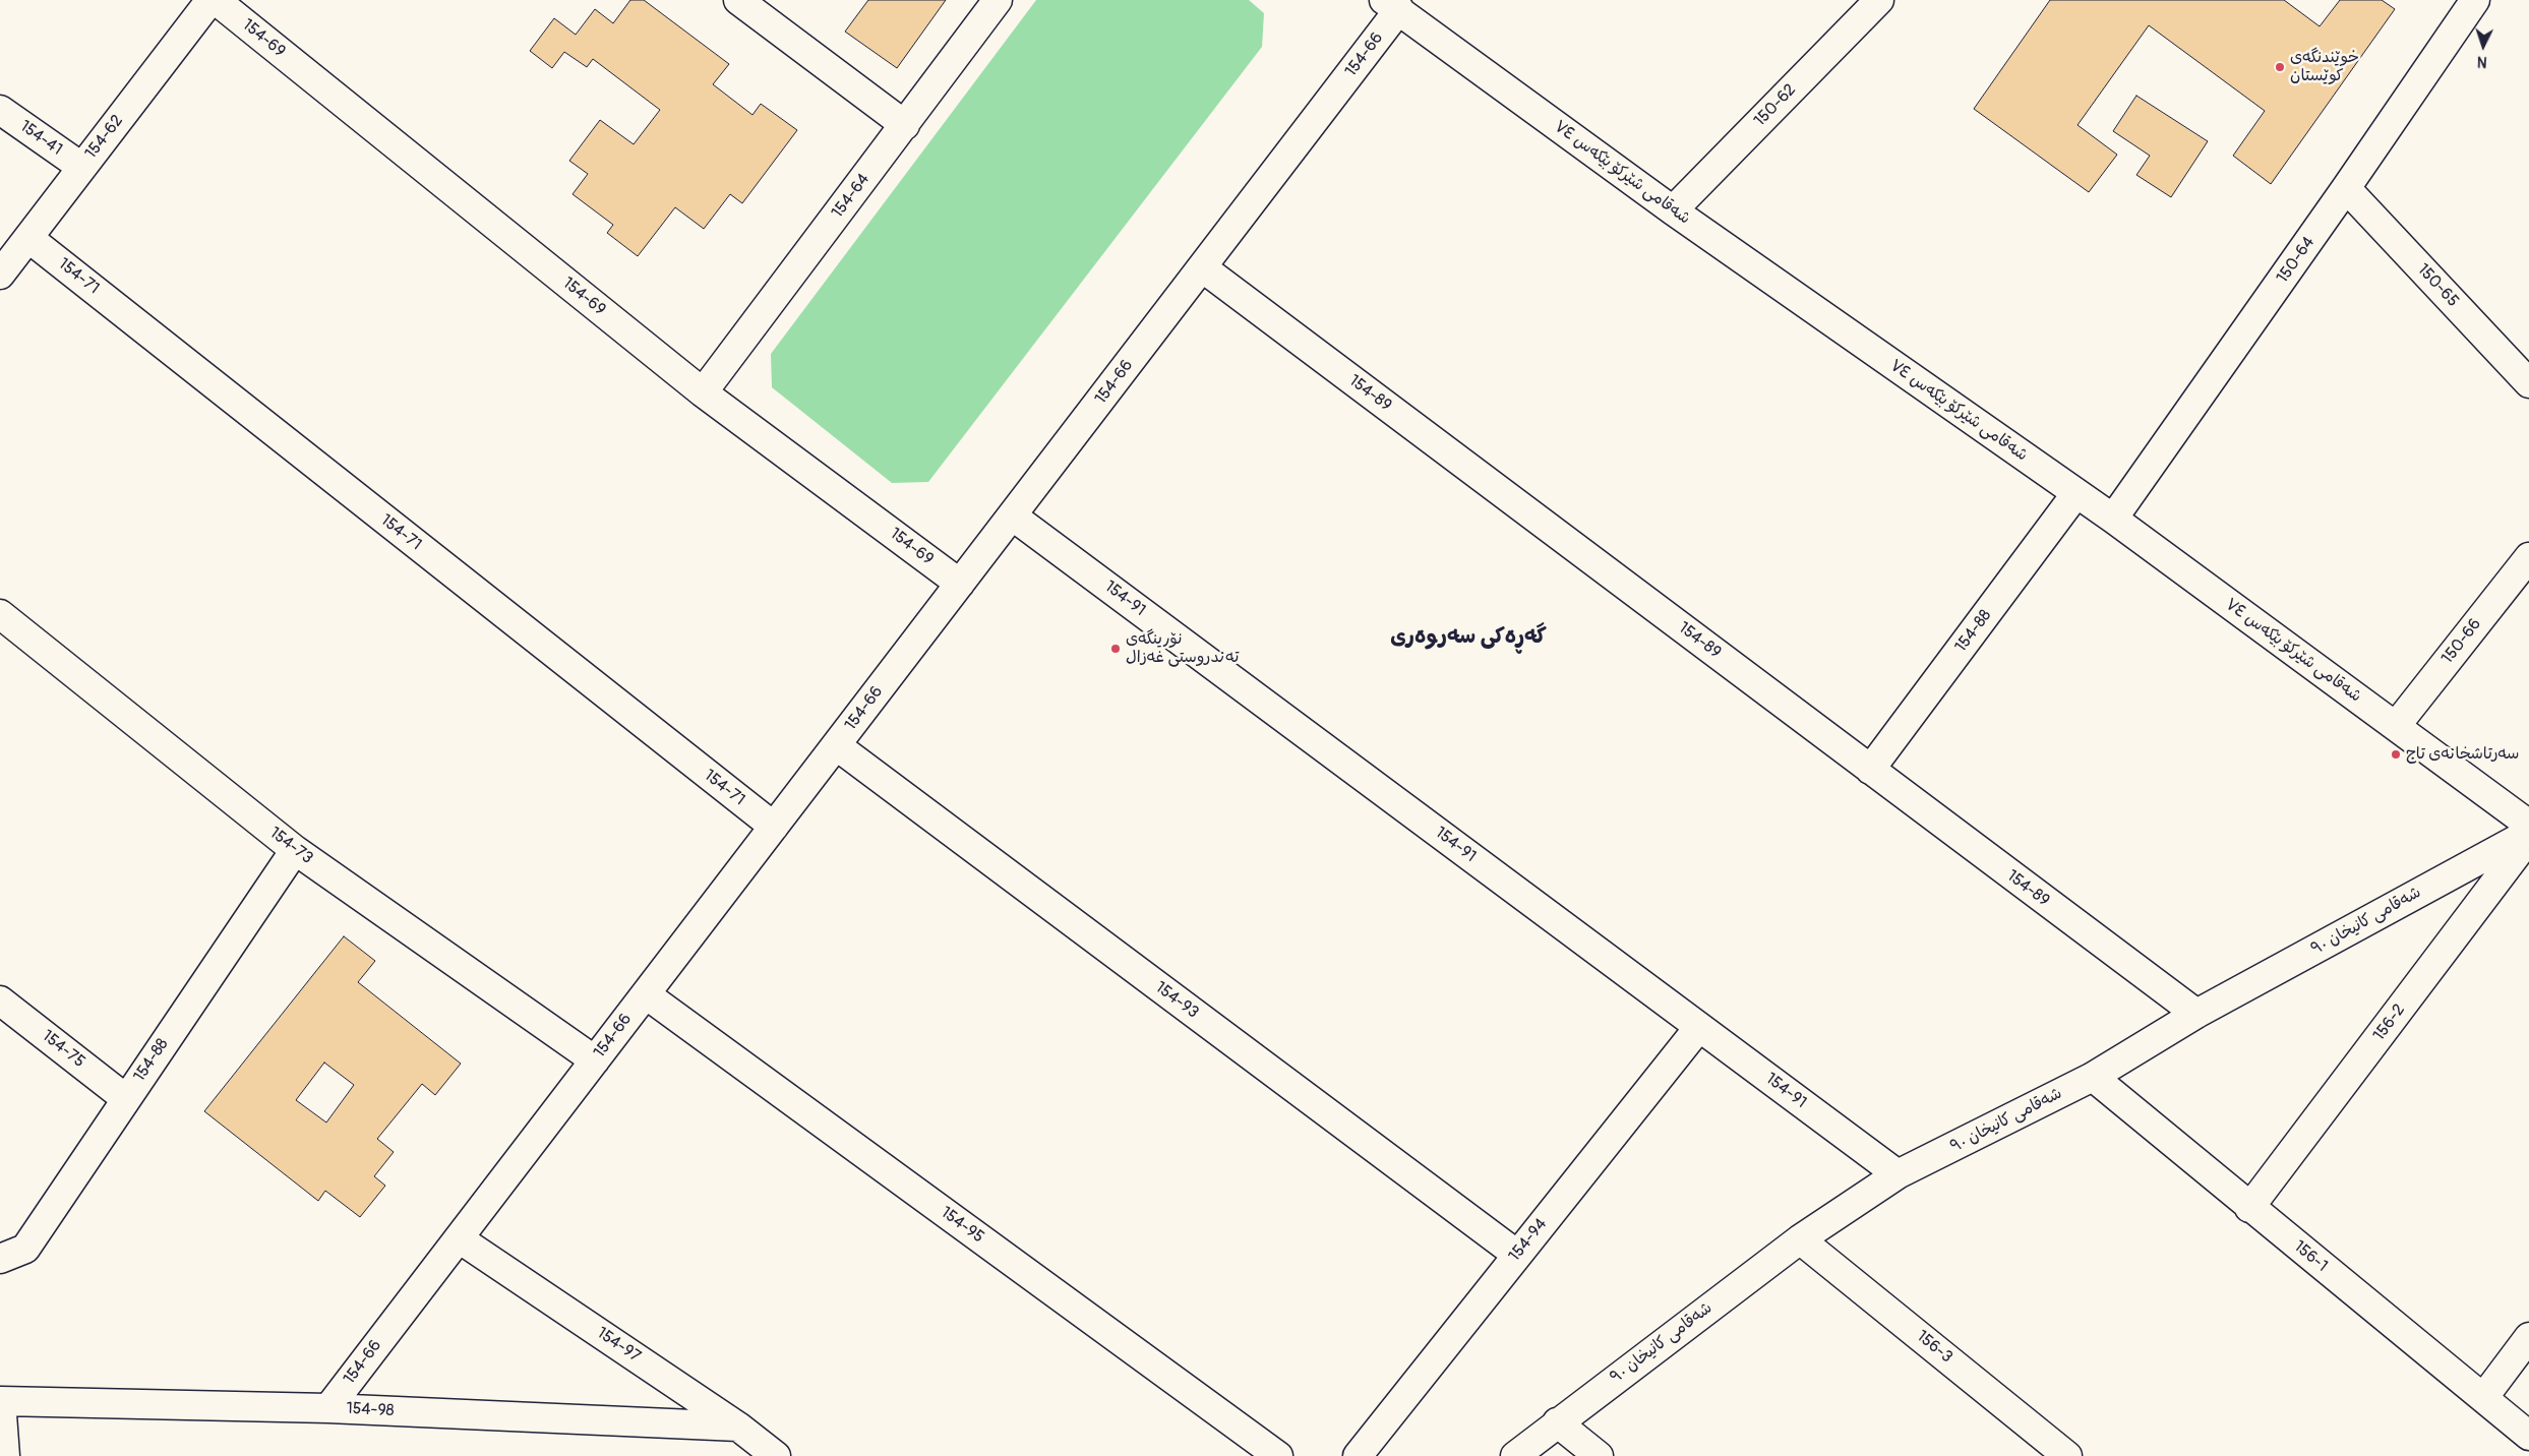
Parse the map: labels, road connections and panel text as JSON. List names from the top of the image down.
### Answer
{
  "streets": {
    "street": [
      "154-69",
      "154-66",
      "150-62",
      "154-62",
      "154-41",
      "شەقامی شێرکۆ بێکەس ٧٤",
      "154-64",
      "150-64",
      "154-71",
      "150-65",
      "154-89",
      "154-91",
      "154-88",
      "150-66",
      "154-73",
      "شەقامی کانیخان ٩٠",
      "154-93",
      "156-2",
      "154-75",
      "154-95",
      "154-94",
      "156-1",
      "154-97",
      "156-3",
      "154-98"
    ]
  },
  "crossings": [
    ["154-69", "154-66"],
    ["154-69", "154-64"],
    ["154-66", "شەقامی شێرکۆ بێکەس ٧٤"],
    ["154-66", "154-71"],
    ["154-66", "154-89"],
    ["154-66", "154-91"],
    ["154-66", "154-73"],
    ["154-66", "154-93"],
    ["154-66", "154-95"],
    ["154-66", "154-97"],
    ["154-66", "154-98"],
    ["150-62", "شەقامی شێرکۆ بێکەس ٧٤"],
    ["154-62", "154-41"],
    ["154-62", "154-71"],
    ["شەقامی شێرکۆ بێکەس ٧٤", "150-64"],
    ["شەقامی شێرکۆ بێکەس ٧٤", "154-88"],
    ["شەقامی شێرکۆ بێکەس ٧٤", "150-66"],
    ["150-64", "150-65"],
    ["154-89", "154-88"],
    ["154-89", "شەقامی کانیخان ٩٠"],
    ["154-91", "شەقامی کانیخان ٩٠"],
    ["154-91", "154-94"],
    ["154-88", "154-73"],
    ["154-88", "154-75"],
    ["شەقامی کانیخان ٩٠", "156-1"],
    ["شەقامی کانیخان ٩٠", "156-3"],
    ["154-93", "154-94"],
    ["156-2", "156-1"],
    ["154-97", "154-98"]
  ],
  "districts": ["گەڕەکی سەروەری"],
  "places": ["خوێندنگەی کوێستان", "نۆرینگەی تەندروستی غەزال", "سەرتاشخانەی تاج"],
  "north": "bottom"
}
